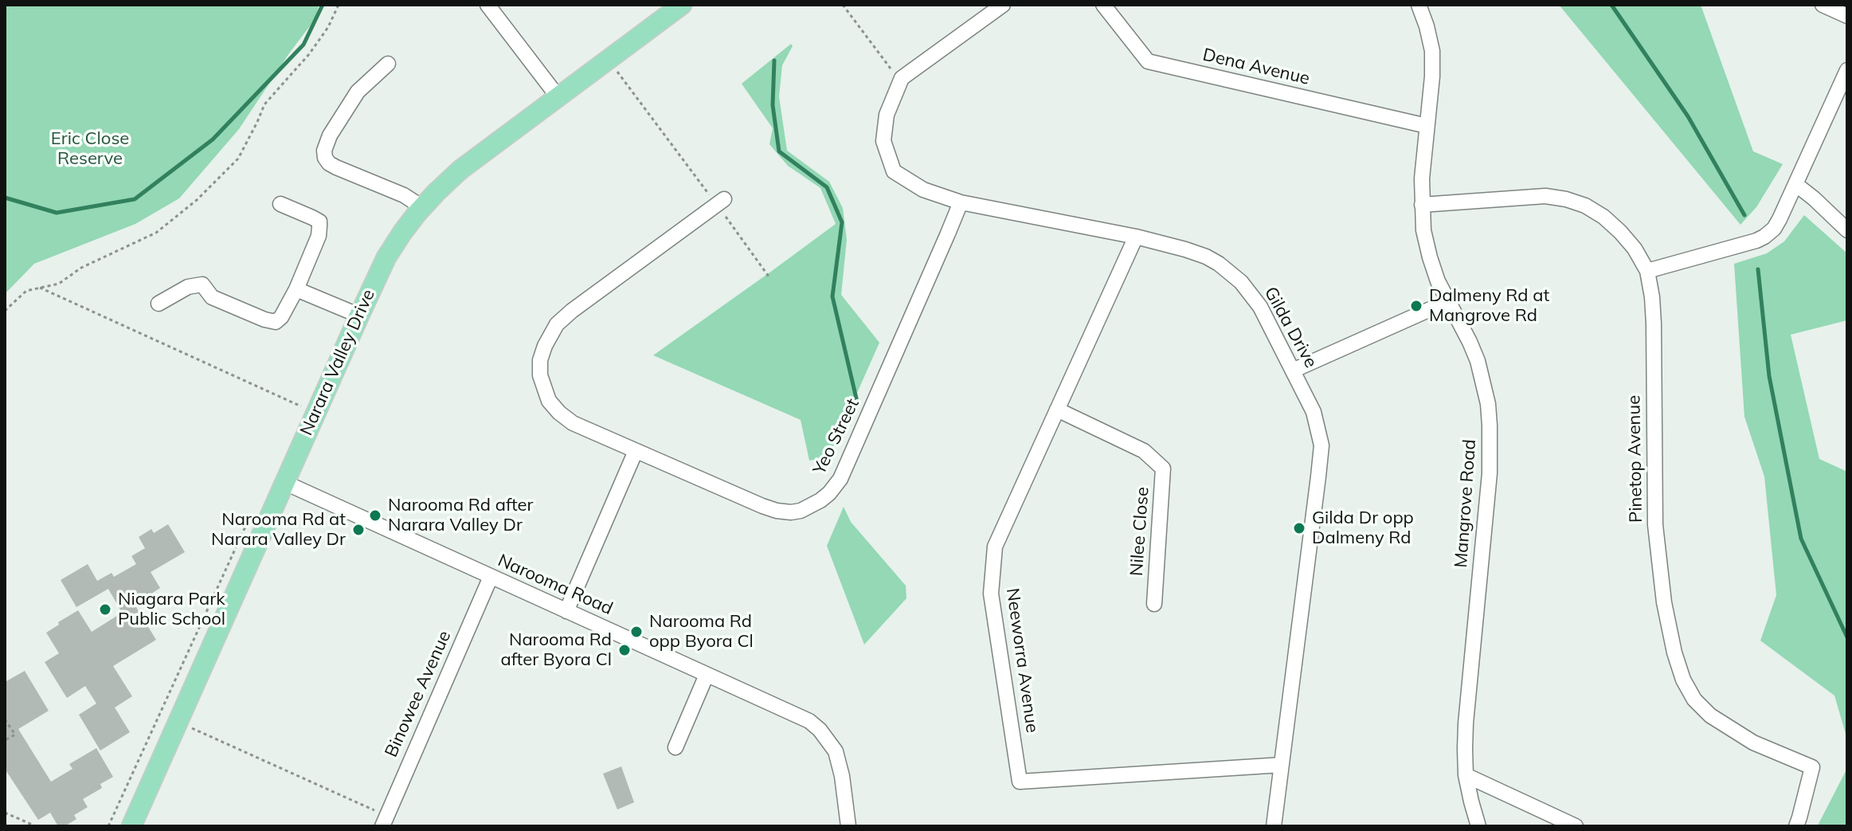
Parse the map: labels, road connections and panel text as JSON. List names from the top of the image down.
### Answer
{
  "streets": {
    "main road": ["Narara Valley Drive"],
    "street": [
      "Dena Avenue",
      "Gilda Drive",
      "Yeo Street",
      "Pinetop Avenue",
      "Mangrove Road",
      "Nilee Close",
      "Narooma Road",
      "Neeworra Avenue",
      "Binowee Avenue"
    ]
  },
  "crossings": [
    ["Dena Avenue", "Mangrove Road"],
    ["Gilda Drive", "Yeo Street"],
    ["Gilda Drive", "Neeworra Avenue"],
    ["Narara Valley Drive", "Narooma Road"],
    ["Pinetop Avenue", "Mangrove Road"],
    ["Nilee Close", "Neeworra Avenue"],
    ["Narooma Road", "Binowee Avenue"]
  ],
  "parks": ["Eric Close Reserve"],
  "places": [
    "Dalmeny Rd at Mangrove Rd",
    "Narooma Rd after Narara Valley Dr",
    "Gilda Dr opp Dalmeny Rd",
    "Narooma Rd at Narara Valley Dr",
    "Niagara Park Public School",
    "Narooma Rd opp Byora Cl",
    "Narooma Rd after Byora Cl"
  ]
}
